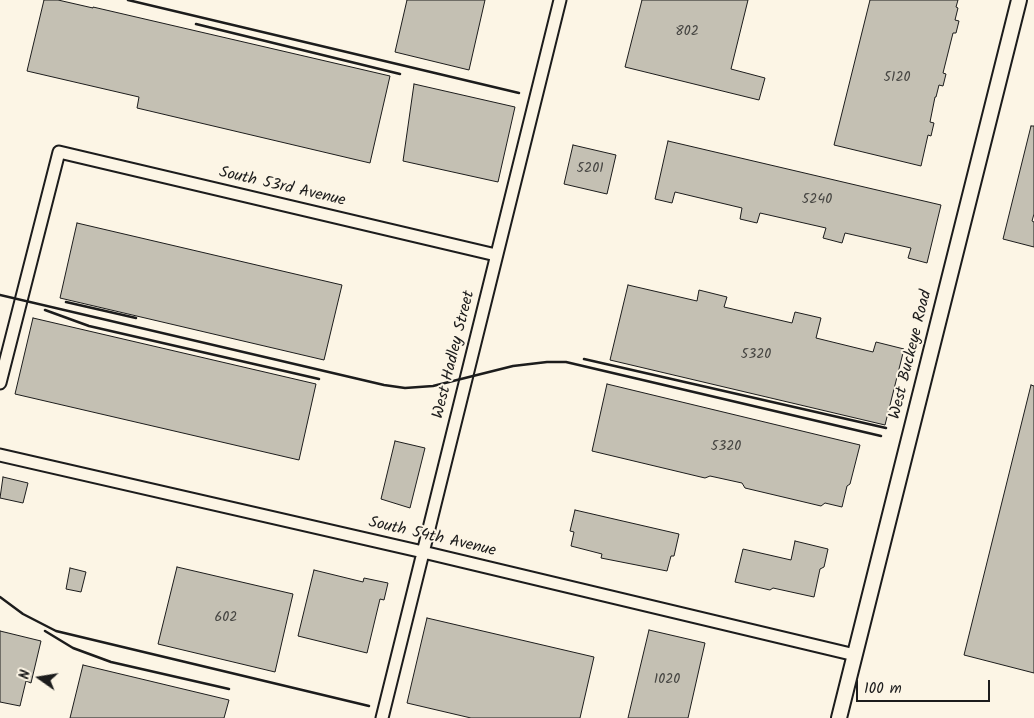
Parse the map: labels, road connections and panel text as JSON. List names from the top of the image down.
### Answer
{
  "streets": {
    "main road": ["West Buckeye Road"],
    "street": ["South 53rd Avenue", "West Hadley Street", "South 54th Avenue"]
  },
  "crossings": [
    ["South 53rd Avenue", "West Hadley Street"],
    ["West Hadley Street", "South 54th Avenue"],
    ["West Buckeye Road", "South 54th Avenue"]
  ],
  "house_numbers": [
    "802",
    "5120",
    "5201",
    "5240",
    "5320",
    "5320",
    "602",
    "1020"
  ],
  "scale_bar": "100 m",
  "north": "left"
}
